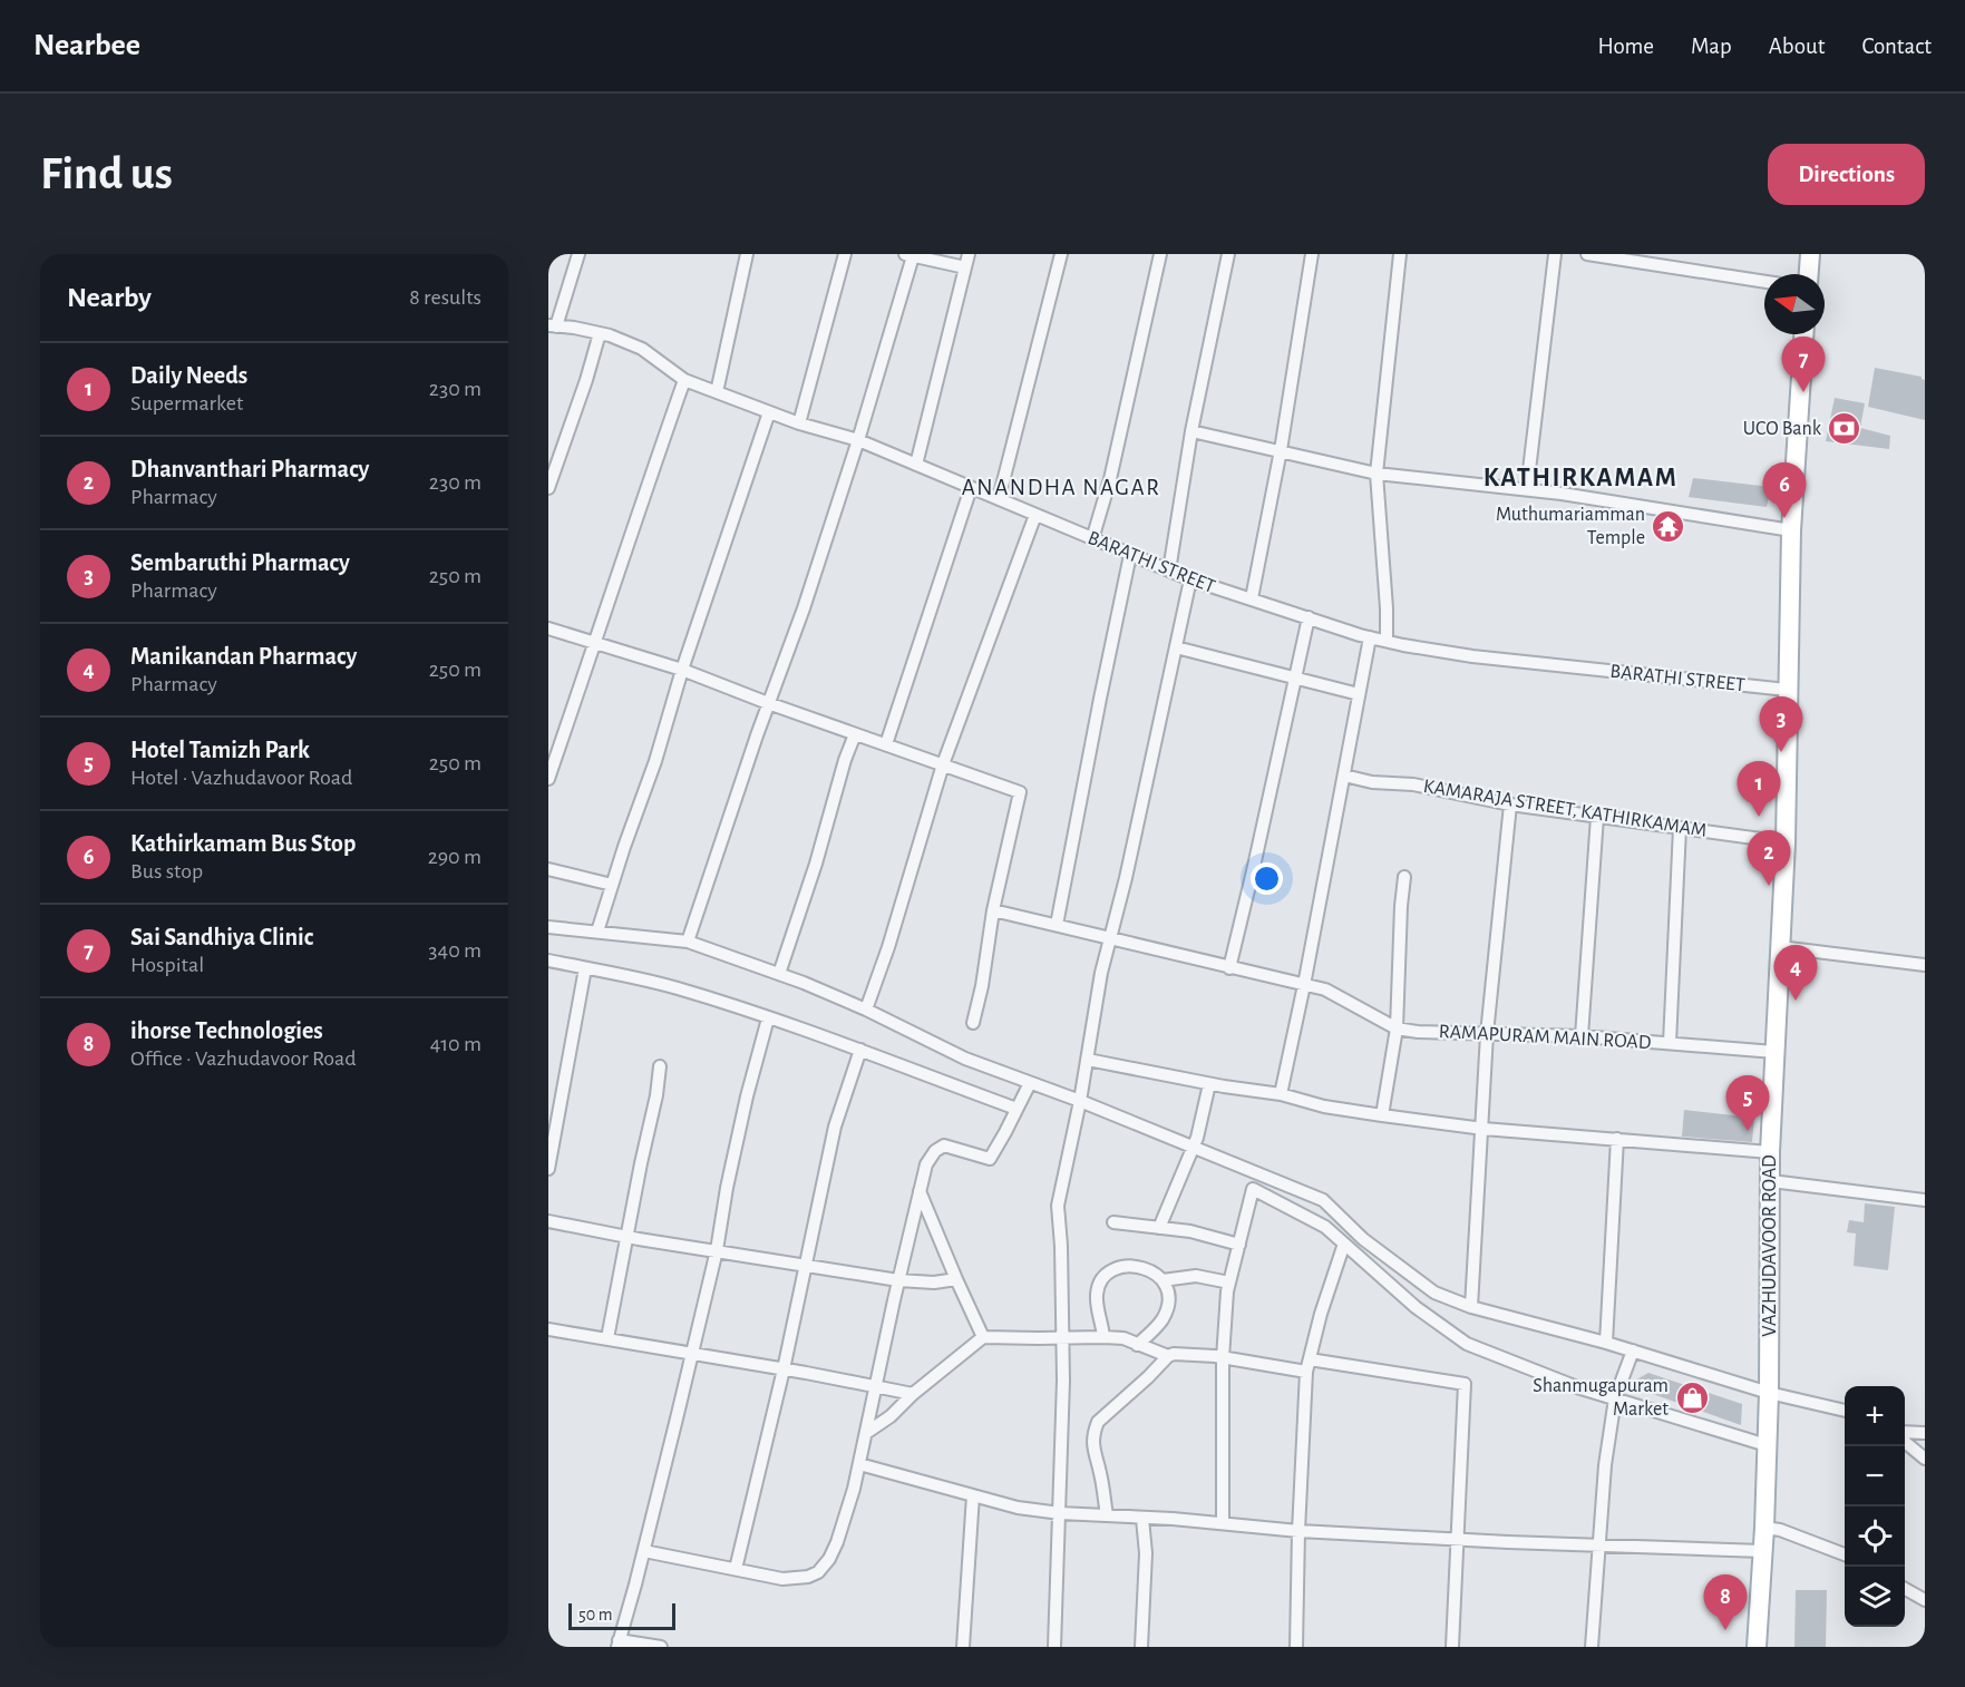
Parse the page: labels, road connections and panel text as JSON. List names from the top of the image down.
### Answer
{
  "streets": {
    "main road": ["VAZHUDAVOOR ROAD"],
    "street": ["BARATHI STREET", "KAMARAJA STREET, KATHIRKAMAM", "RAMAPURAM MAIN ROAD"]
  },
  "crossings": [
    ["BARATHI STREET", "VAZHUDAVOOR ROAD"],
    ["KAMARAJA STREET, KATHIRKAMAM", "VAZHUDAVOOR ROAD"],
    ["RAMAPURAM MAIN ROAD", "VAZHUDAVOOR ROAD"]
  ],
  "districts": ["KATHIRKAMAM", "ANANDHA NAGAR"],
  "places": {
    "bank": ["UCO Bank"],
    "temple": ["Muthumariamman Temple"],
    "shop": ["Shanmugapuram Market"]
  },
  "scale_bar": "50 m",
  "north": "left",
  "page": {
    "header": "Nearbee",
    "nav": [
      "Home",
      "Map",
      "About",
      "Contact"
    ],
    "buttons": "Directions",
    "title": "Find us",
    "heading": ["Nearby", "8 results"],
    "pins": [
      "7",
      "6",
      "3",
      "1",
      "2",
      "4",
      "5",
      "8"
    ],
    "list": [
      {
        "mark": "1",
        "name": "Daily Needs",
        "note": "Supermarket",
        "value": "230 m"
      },
      {
        "mark": "2",
        "name": "Dhanvanthari Pharmacy",
        "note": "Pharmacy",
        "value": "230 m"
      },
      {
        "mark": "3",
        "name": "Sembaruthi Pharmacy",
        "note": "Pharmacy",
        "value": "250 m"
      },
      {
        "mark": "4",
        "name": "Manikandan Pharmacy",
        "note": "Pharmacy",
        "value": "250 m"
      },
      {
        "mark": "5",
        "name": "Hotel Tamizh Park",
        "note": "Hotel · Vazhudavoor Road",
        "value": "250 m"
      },
      {
        "mark": "6",
        "name": "Kathirkamam Bus Stop",
        "note": "Bus stop",
        "value": "290 m"
      },
      {
        "mark": "7",
        "name": "Sai Sandhiya Clinic",
        "note": "Hospital",
        "value": "340 m"
      },
      {
        "mark": "8",
        "name": "ihorse Technologies",
        "note": "Office · Vazhudavoor Road",
        "value": "410 m"
      }
    ],
    "map_buttons": ["+", "−"],
    "scale": "50 m"
  }
}
